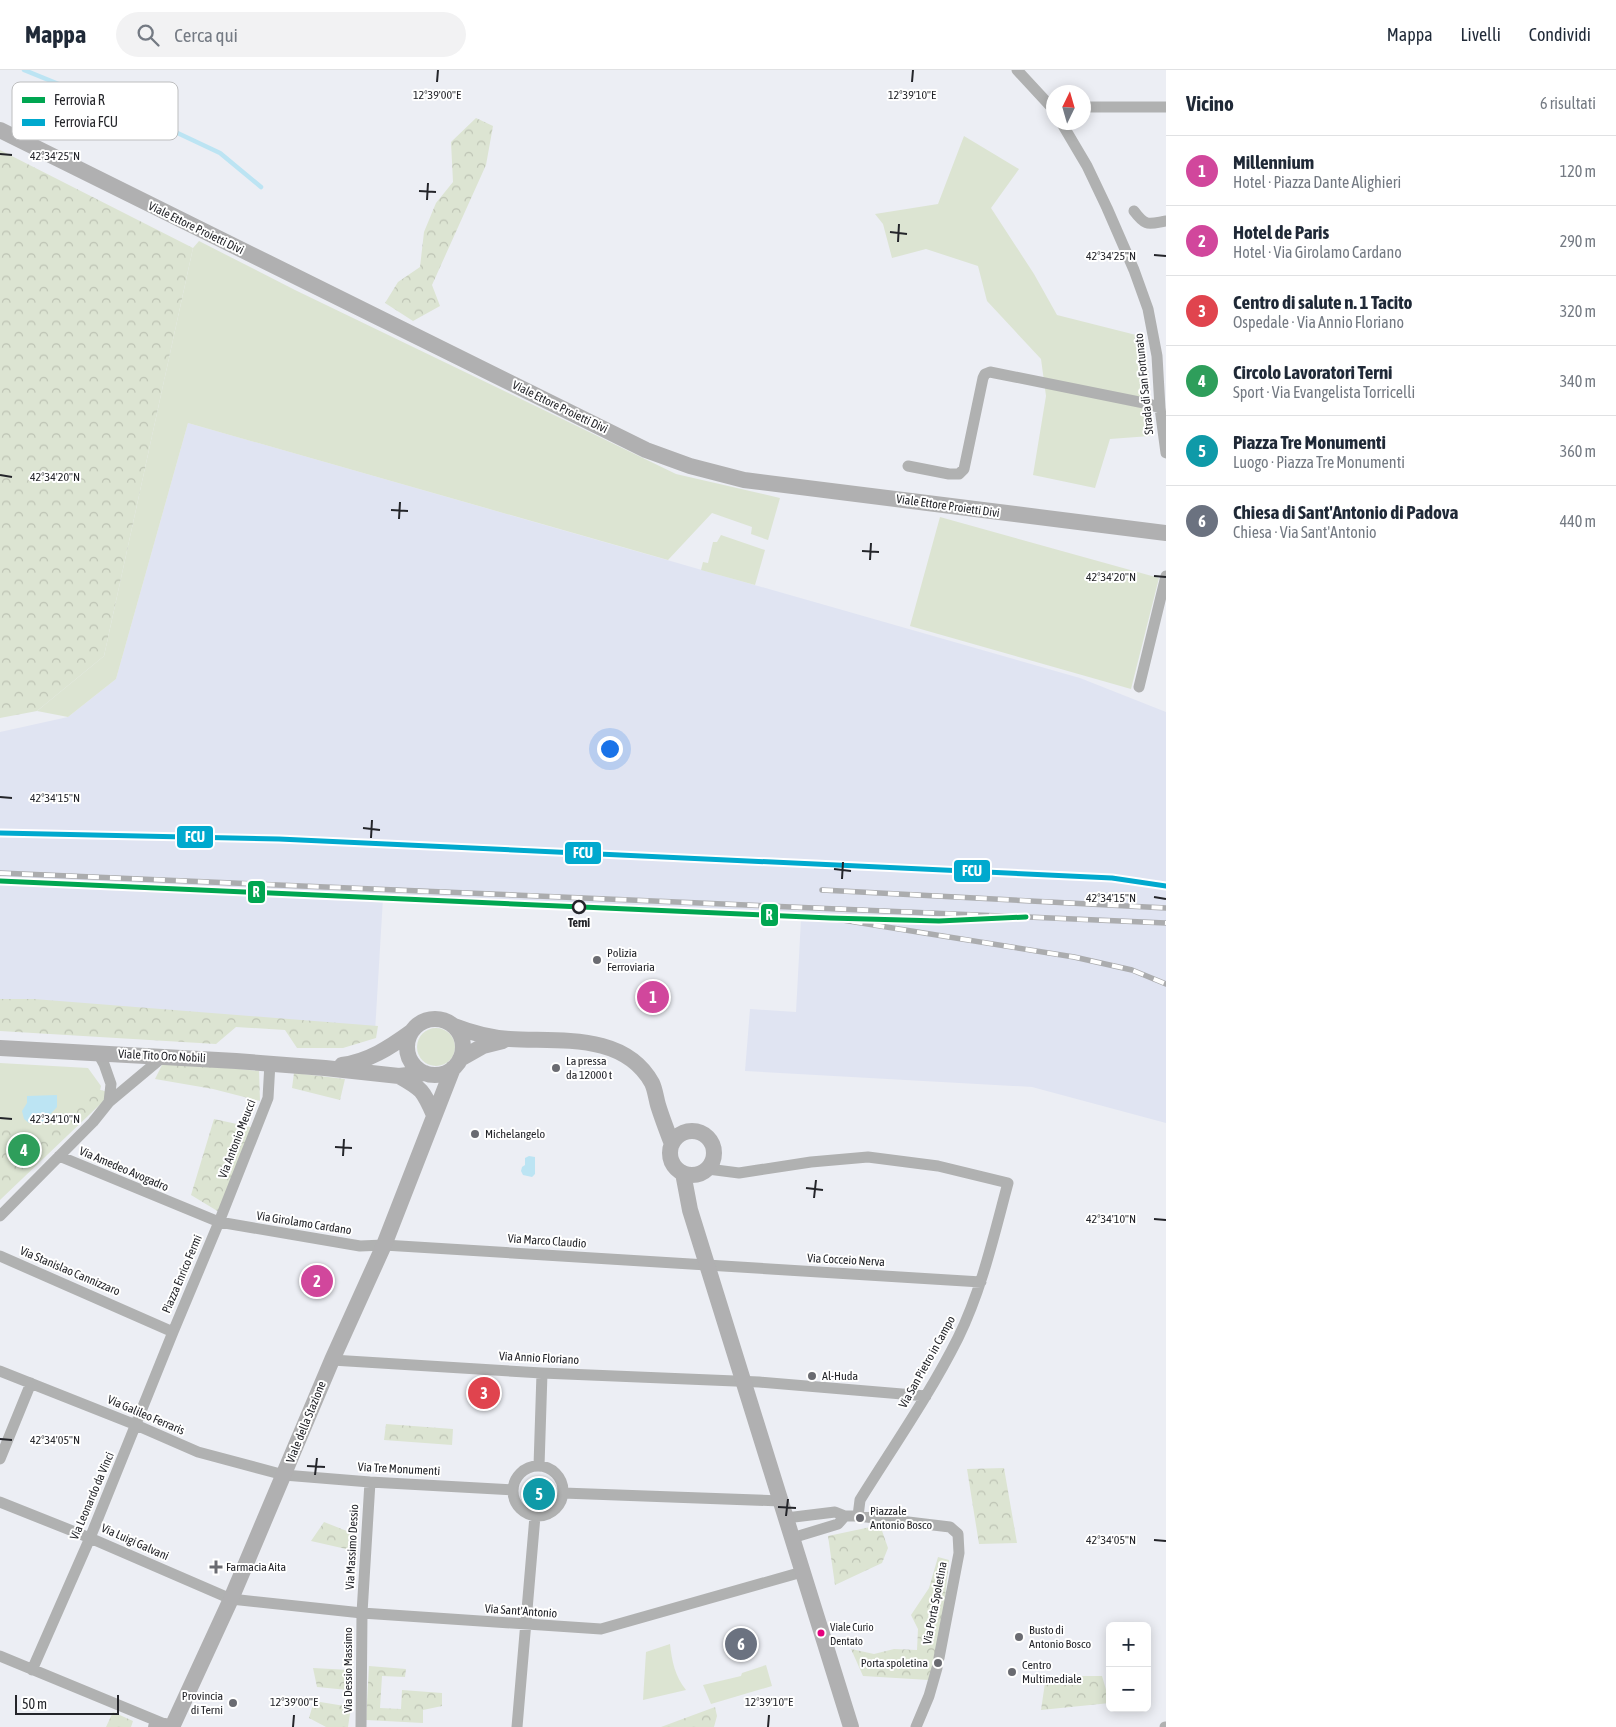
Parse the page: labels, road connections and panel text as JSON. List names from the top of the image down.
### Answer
{
  "streets": {
    "street": [
      "Viale Ettore Proietti Divi",
      "Strada di San Fortunato",
      "Viale Tito Oro Nobili",
      "Via Antonio Meucci",
      "Via Amedeo Avogadro",
      "Via Girolamo Cardano",
      "Via Marco Claudio",
      "Via Cocceio Nerva",
      "Via Stanislao Cannizzaro",
      "Piazza Enrico Fermi",
      "Via Annio Floriano",
      "Via San Pietro in Campo",
      "Via Galileo Ferraris",
      "Viale della Stazione",
      "Via Tre Monumenti",
      "Via Leonardo da Vinci",
      "Via Luigi Galvani",
      "Via Massimo Dessio",
      "Via Porta Spoletina",
      "Via Sant'Antonio",
      "Via Dessio Massimo"
    ]
  },
  "crossings": [
    ["Viale Tito Oro Nobili", "Via Antonio Meucci"],
    ["Viale Tito Oro Nobili", "Viale della Stazione"],
    ["Via Antonio Meucci", "Via Amedeo Avogadro"],
    ["Via Antonio Meucci", "Via Girolamo Cardano"],
    ["Via Antonio Meucci", "Piazza Enrico Fermi"],
    ["Via Amedeo Avogadro", "Via Girolamo Cardano"],
    ["Via Amedeo Avogadro", "Piazza Enrico Fermi"],
    ["Via Girolamo Cardano", "Via Marco Claudio"],
    ["Via Girolamo Cardano", "Piazza Enrico Fermi"],
    ["Via Girolamo Cardano", "Viale della Stazione"],
    ["Via Marco Claudio", "Via Cocceio Nerva"],
    ["Via Marco Claudio", "Viale della Stazione"],
    ["Via Cocceio Nerva", "Via San Pietro in Campo"],
    ["Via Stanislao Cannizzaro", "Piazza Enrico Fermi"],
    ["Piazza Enrico Fermi", "Via Leonardo da Vinci"],
    ["Via Annio Floriano", "Via San Pietro in Campo"],
    ["Via Annio Floriano", "Viale della Stazione"],
    ["Via San Pietro in Campo", "Via Porta Spoletina"],
    ["Via Galileo Ferraris", "Viale della Stazione"],
    ["Via Galileo Ferraris", "Via Tre Monumenti"],
    ["Via Galileo Ferraris", "Via Leonardo da Vinci"],
    ["Viale della Stazione", "Via Tre Monumenti"],
    ["Viale della Stazione", "Via Luigi Galvani"],
    ["Viale della Stazione", "Via Sant'Antonio"],
    ["Via Tre Monumenti", "Via Massimo Dessio"],
    ["Via Leonardo da Vinci", "Via Luigi Galvani"],
    ["Via Luigi Galvani", "Via Sant'Antonio"],
    ["Via Massimo Dessio", "Via Sant'Antonio"],
    ["Via Massimo Dessio", "Via Dessio Massimo"],
    ["Via Sant'Antonio", "Via Dessio Massimo"]
  ],
  "places": {
    "other": [
      "Terni",
      "Polizia Ferroviaria",
      "La pressa da 12000 t",
      "Michelangelo",
      "Al-Huda",
      "Piazzale Antonio Bosco",
      "Viale Curio Dentato",
      "Busto di Antonio Bosco",
      "Porta spoletina",
      "Centro Multimediale",
      "Provincia di Terni"
    ],
    "health": ["Farmacia Aita"]
  },
  "lines": ["rail line FCU", "rail line R"],
  "legend": ["Ferrovia R", "Ferrovia FCU"],
  "scale_bar": "50 m",
  "north": "top",
  "page": {
    "header": "Mappa",
    "search": "Cerca qui",
    "nav": ["Mappa", "Livelli", "Condividi"],
    "heading": ["Vicino", "6 risultati"],
    "list": [
      {
        "mark": "1",
        "name": "Millennium",
        "note": "Hotel · Piazza Dante Alighieri",
        "value": "120 m"
      },
      {
        "mark": "2",
        "name": "Hotel de Paris",
        "note": "Hotel · Via Girolamo Cardano",
        "value": "290 m"
      },
      {
        "mark": "3",
        "name": "Centro di salute n. 1 Tacito",
        "note": "Ospedale · Via Annio Floriano",
        "value": "320 m"
      },
      {
        "mark": "4",
        "name": "Circolo Lavoratori Terni",
        "note": "Sport · Via Evangelista Torricelli",
        "value": "340 m"
      },
      {
        "mark": "5",
        "name": "Piazza Tre Monumenti",
        "note": "Luogo · Piazza Tre Monumenti",
        "value": "360 m"
      },
      {
        "mark": "6",
        "name": "Chiesa di Sant'Antonio di Padova",
        "note": "Chiesa · Via Sant'Antonio",
        "value": "440 m"
      }
    ],
    "pins": [
      "1",
      "4",
      "2",
      "3",
      "5",
      "6"
    ],
    "map_buttons": ["+", "−"],
    "scale": "50 m"
  },
  "coordinates": [
    "12°39'00\"E",
    "12°39'10\"E",
    "42°34'25\"N",
    "42°34'20\"N",
    "42°34'15\"N",
    "42°34'10\"N",
    "42°34'05\"N"
  ]
}
